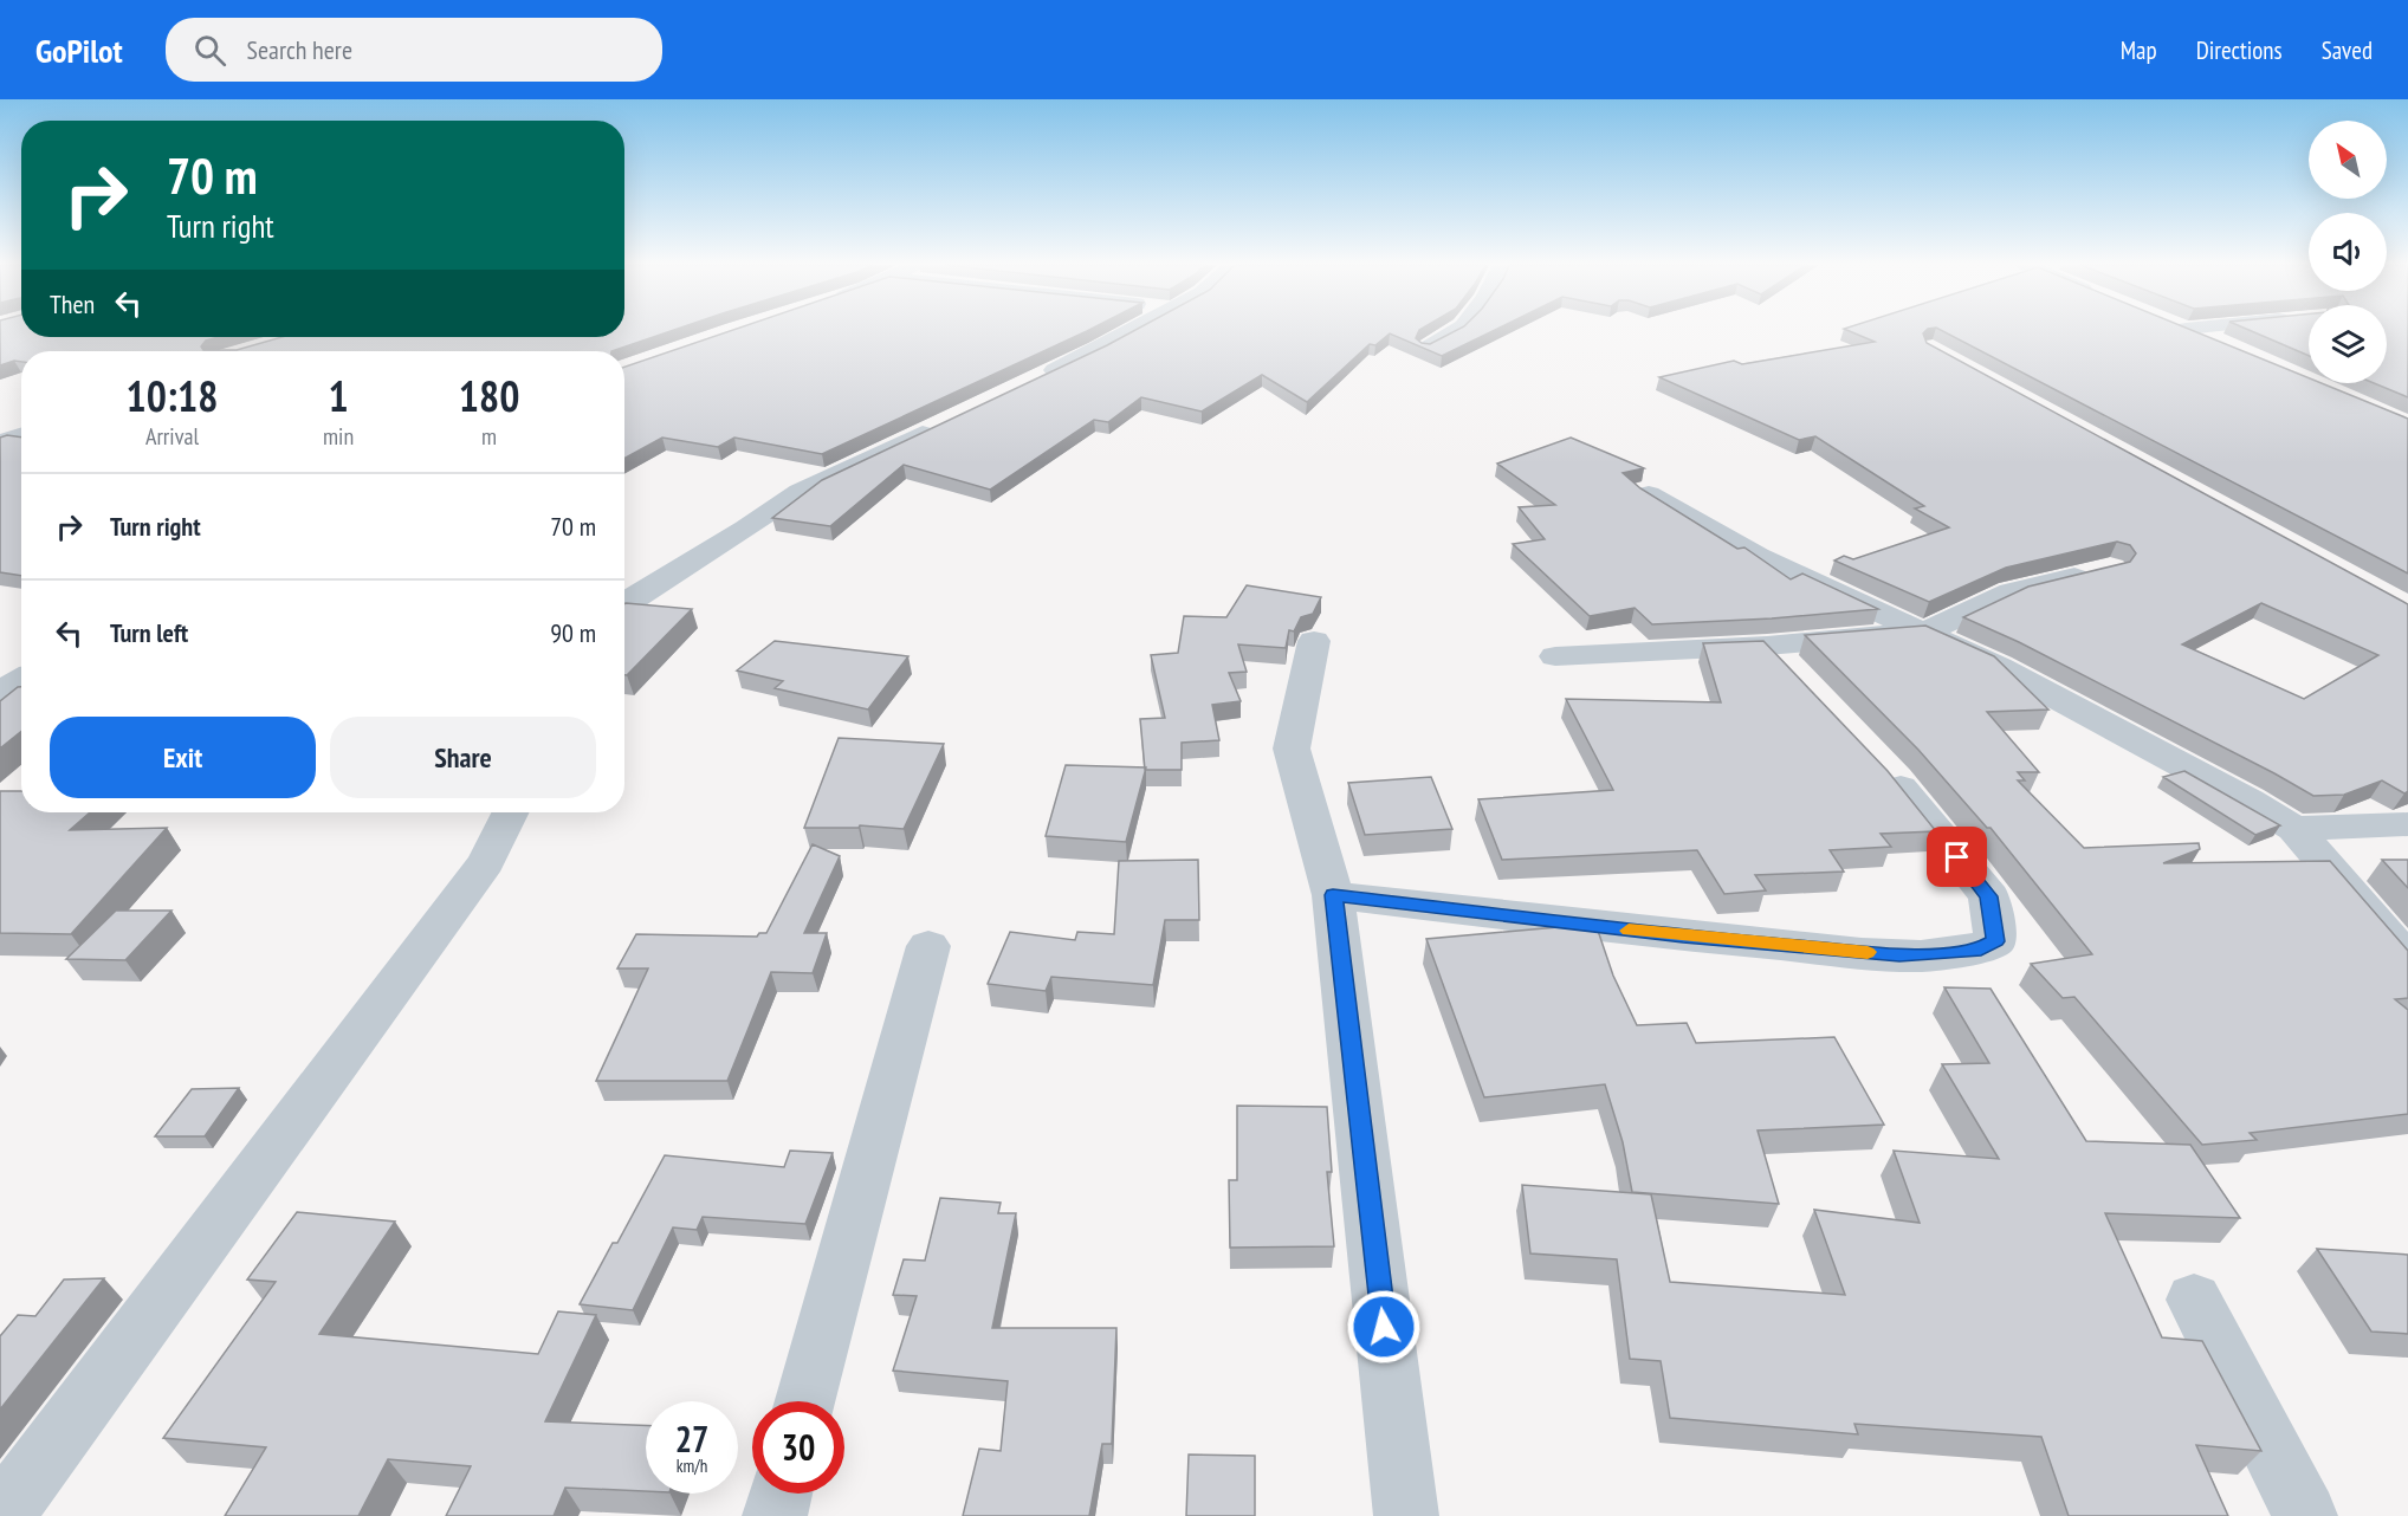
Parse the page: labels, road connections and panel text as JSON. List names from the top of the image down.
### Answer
{
  "north": "top left",
  "page": {
    "header": "GoPilot",
    "search": "Search here",
    "nav": ["Map", "Directions", "Saved"],
    "turn": ["70 m", "Turn right"],
    "then": "Then",
    "eta": [
      "10:18",
      "Arrival",
      "1",
      "min",
      "180",
      "m"
    ],
    "list": [
      {
        "name": "Turn right",
        "value": "70 m"
      },
      {
        "name": "Turn left",
        "value": "90 m"
      }
    ],
    "buttons": ["Exit", "Share"],
    "speed": "27 km/h",
    "limit": "30"
  }
}
